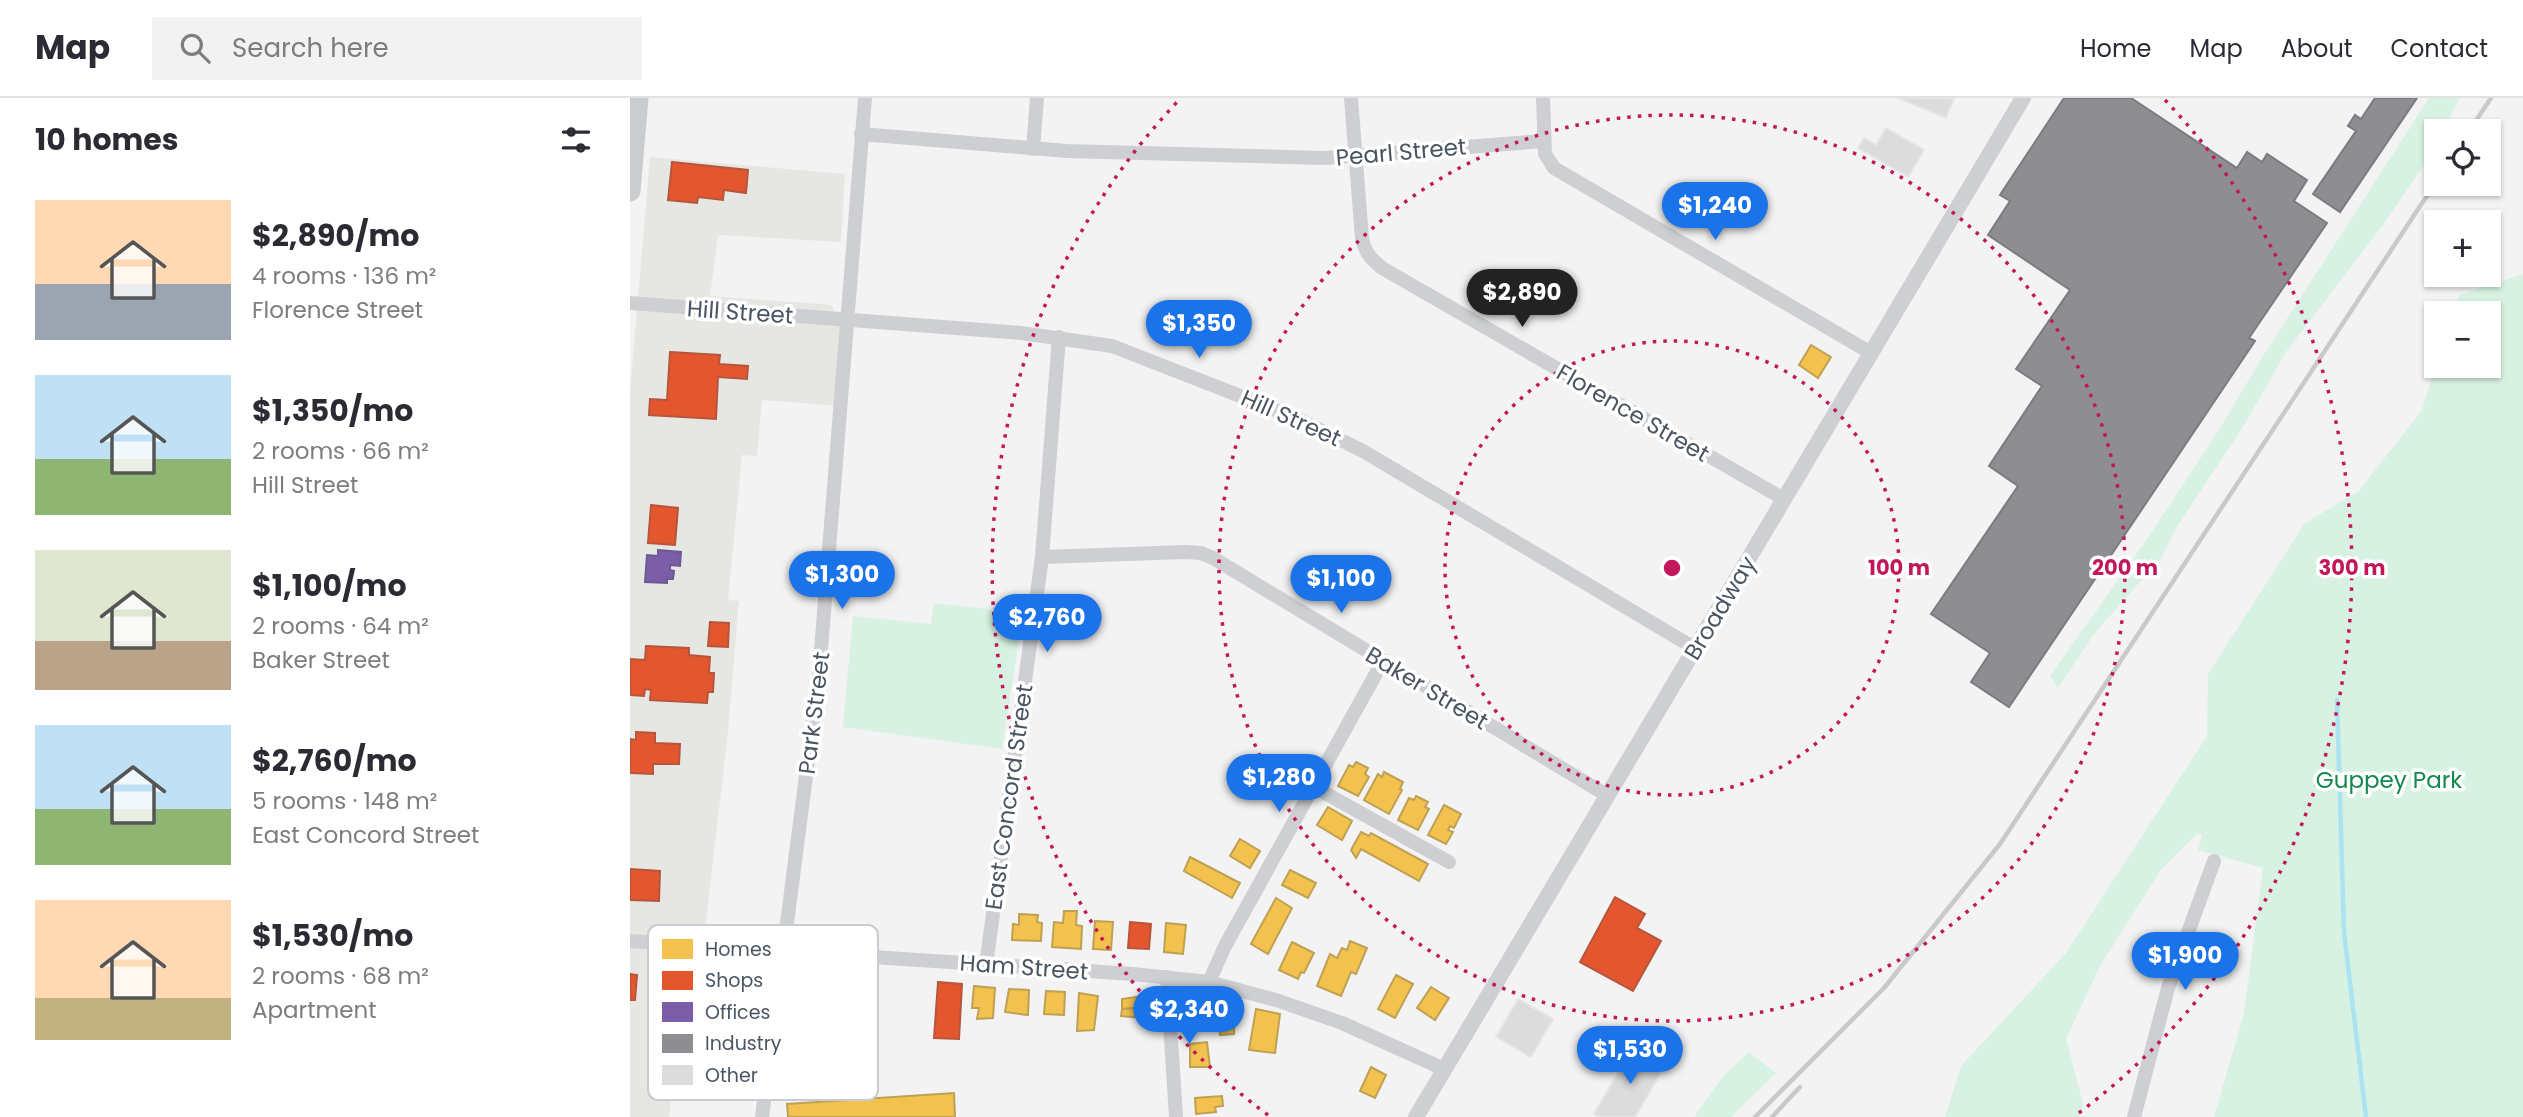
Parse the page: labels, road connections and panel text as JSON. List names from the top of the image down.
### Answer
{
  "streets": {
    "street": [
      "Pearl Street",
      "Hill Street",
      "Florence Street",
      "Broadway",
      "Baker Street",
      "Park Street",
      "East Concord Street",
      "Ham Street"
    ]
  },
  "crossings": [
    ["Pearl Street", "Florence Street"],
    ["Pearl Street", "Park Street"],
    ["Hill Street", "Broadway"],
    ["Hill Street", "Park Street"],
    ["Hill Street", "East Concord Street"],
    ["Florence Street", "Broadway"],
    ["Broadway", "Baker Street"],
    ["Broadway", "Ham Street"],
    ["Baker Street", "East Concord Street"],
    ["East Concord Street", "Ham Street"]
  ],
  "parks": ["Guppey Park"],
  "legend": [
    "Homes",
    "Shops",
    "Offices",
    "Industry",
    "Other"
  ],
  "page": {
    "header": "Map",
    "search": "Search here",
    "nav": [
      "Home",
      "Map",
      "About",
      "Contact"
    ],
    "heading": "10 homes",
    "map_buttons": ["+", "−"],
    "list": [
      {
        "name": "$2,890/mo",
        "note": "4 rooms · 136 m² · Florence Street"
      },
      {
        "name": "$1,350/mo",
        "note": "2 rooms · 66 m² · Hill Street"
      },
      {
        "name": "$1,100/mo",
        "note": "2 rooms · 64 m² · Baker Street"
      },
      {
        "name": "$2,760/mo",
        "note": "5 rooms · 148 m² · East Concord Street"
      },
      {
        "name": "$1,530/mo",
        "note": "2 rooms · 68 m² · Apartment"
      }
    ],
    "price": [
      "$1,240",
      "$2,890",
      "$1,350",
      "$1,300",
      "$1,100",
      "$2,760",
      "$1,280",
      "$1,900",
      "$2,340",
      "$1,530"
    ]
  },
  "rings": ["100 m", "200 m", "300 m"]
}
